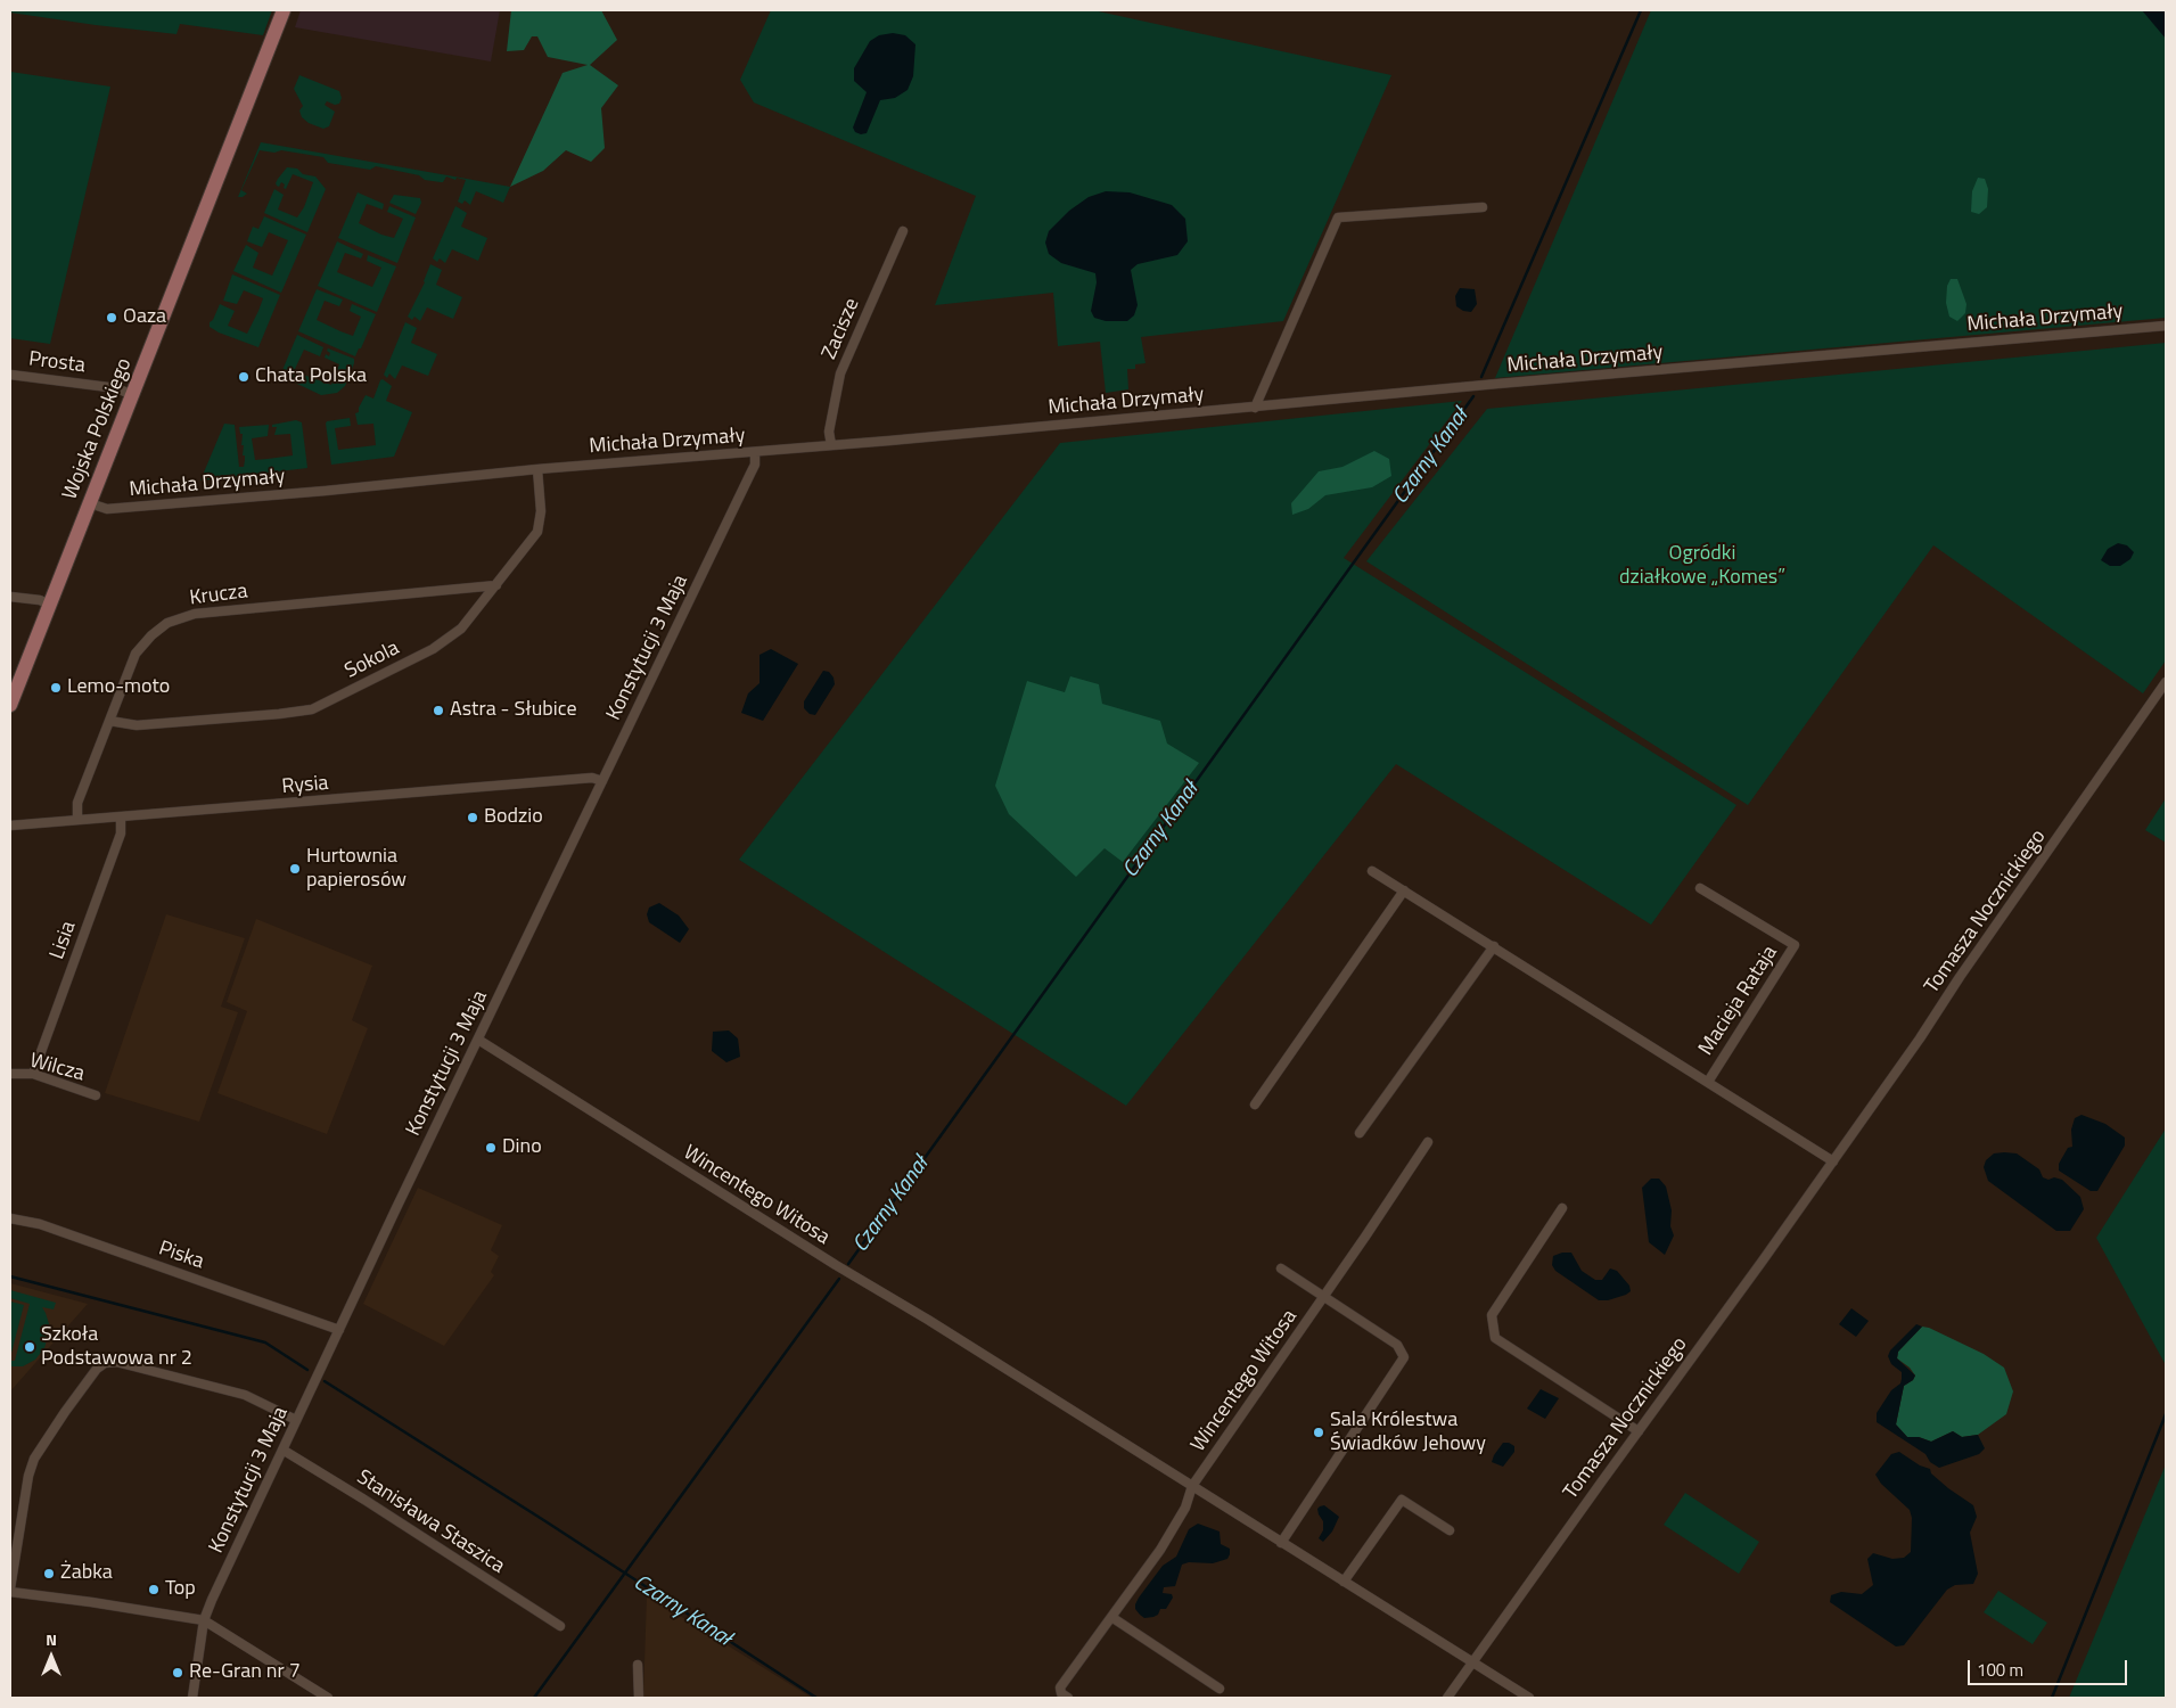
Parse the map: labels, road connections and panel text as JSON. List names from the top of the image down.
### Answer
{
  "streets": {
    "main road": ["Wojska Polskiego"],
    "street": [
      "Michała Drzymały",
      "Zacisze",
      "Prosta",
      "Krucza",
      "Konstytucji 3 Maja",
      "Sokola",
      "Rysia",
      "Tomasza Nocznickiego",
      "Lisia",
      "Macieja Rataja",
      "Wilcza",
      "Wincentego Witosa",
      "Piska",
      "Stanisława Staszica"
    ]
  },
  "crossings": [
    ["Michała Drzymały", "Zacisze"],
    ["Michała Drzymały", "Wojska Polskiego"],
    ["Michała Drzymały", "Konstytucji 3 Maja"],
    ["Michała Drzymały", "Sokola"],
    ["Prosta", "Wojska Polskiego"],
    ["Krucza", "Sokola"],
    ["Krucza", "Rysia"],
    ["Konstytucji 3 Maja", "Rysia"],
    ["Konstytucji 3 Maja", "Wincentego Witosa"],
    ["Konstytucji 3 Maja", "Piska"],
    ["Konstytucji 3 Maja", "Stanisława Staszica"],
    ["Rysia", "Lisia"],
    ["Tomasza Nocznickiego", "Wincentego Witosa"],
    ["Lisia", "Wilcza"]
  ],
  "water": ["Czarny Kanał"],
  "parks": ["Ogródki działkowe „Komes”"],
  "places": [
    "Oaza",
    "Chata Polska",
    "Lemo-moto",
    "Astra - Słubice",
    "Bodzio",
    "Hurtownia papierosów",
    "Dino",
    "Szkoła Podstawowa nr 2",
    "Sala Królestwa Świadków Jehowy",
    "Żabka",
    "Top",
    "Re-Gran nr 7"
  ],
  "scale_bar": "100 m",
  "north": "top"
}
